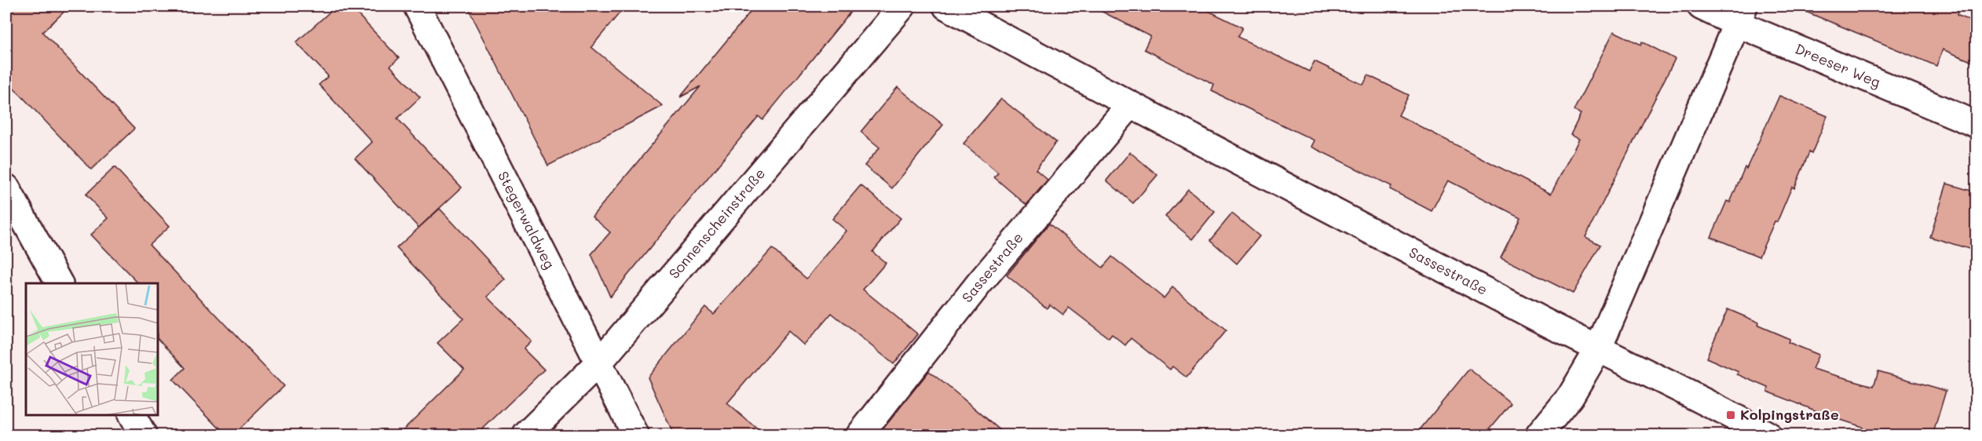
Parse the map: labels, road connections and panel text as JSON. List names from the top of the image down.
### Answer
{
  "streets": {
    "street": [
      "Dreeser Weg",
      "Stegerwaldweg",
      "Sonnenscheinstraße",
      "Sassestraße"
    ]
  },
  "crossings": [
    ["Stegerwaldweg", "Sonnenscheinstraße"]
  ],
  "places": {
    "transit": ["Kolpingstraße"]
  }
}
